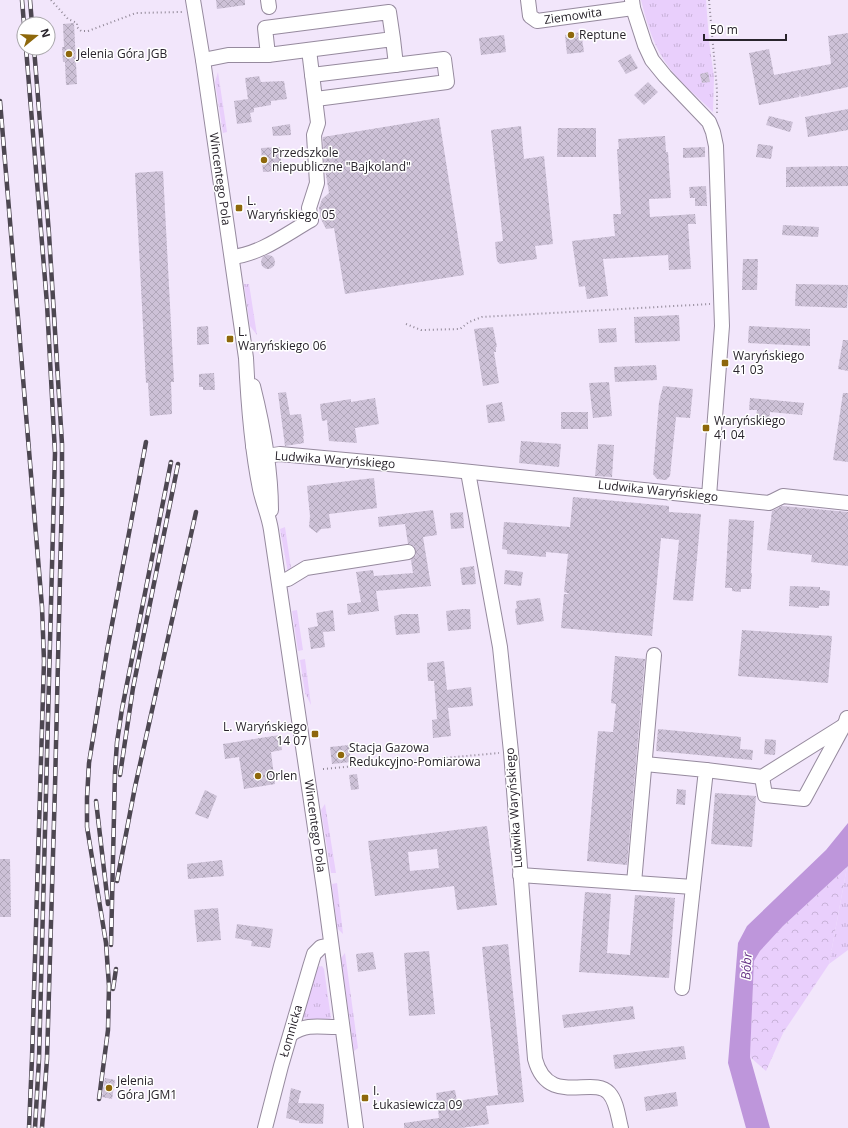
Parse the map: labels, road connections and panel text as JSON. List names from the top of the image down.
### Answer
{
  "streets": {
    "street": [
      "Ziemowita",
      "Wincentego Pola",
      "Ludwika Waryńskiego",
      "Łomnicka"
    ]
  },
  "crossings": [
    ["Wincentego Pola", "Ludwika Waryńskiego"],
    ["Wincentego Pola", "Łomnicka"]
  ],
  "water": ["Bóbr"],
  "places": {
    "other": [
      "Reptune",
      "Jelenia Góra JGB",
      "Przedszkole niepubliczne \"Bajkoland\"",
      "Stacja Gazowa Redukcyjno-Pomiarowa",
      "Orlen",
      "Jelenia Góra JGM1"
    ],
    "transit": [
      "L. Waryńskiego 05",
      "L. Waryńskiego 06",
      "Waryńskiego 41 03",
      "Waryńskiego 41 04",
      "L. Waryńskiego 14 07",
      "I. Łukasiewicza 09"
    ]
  },
  "scale_bar": "50 m",
  "north": "right"
}
